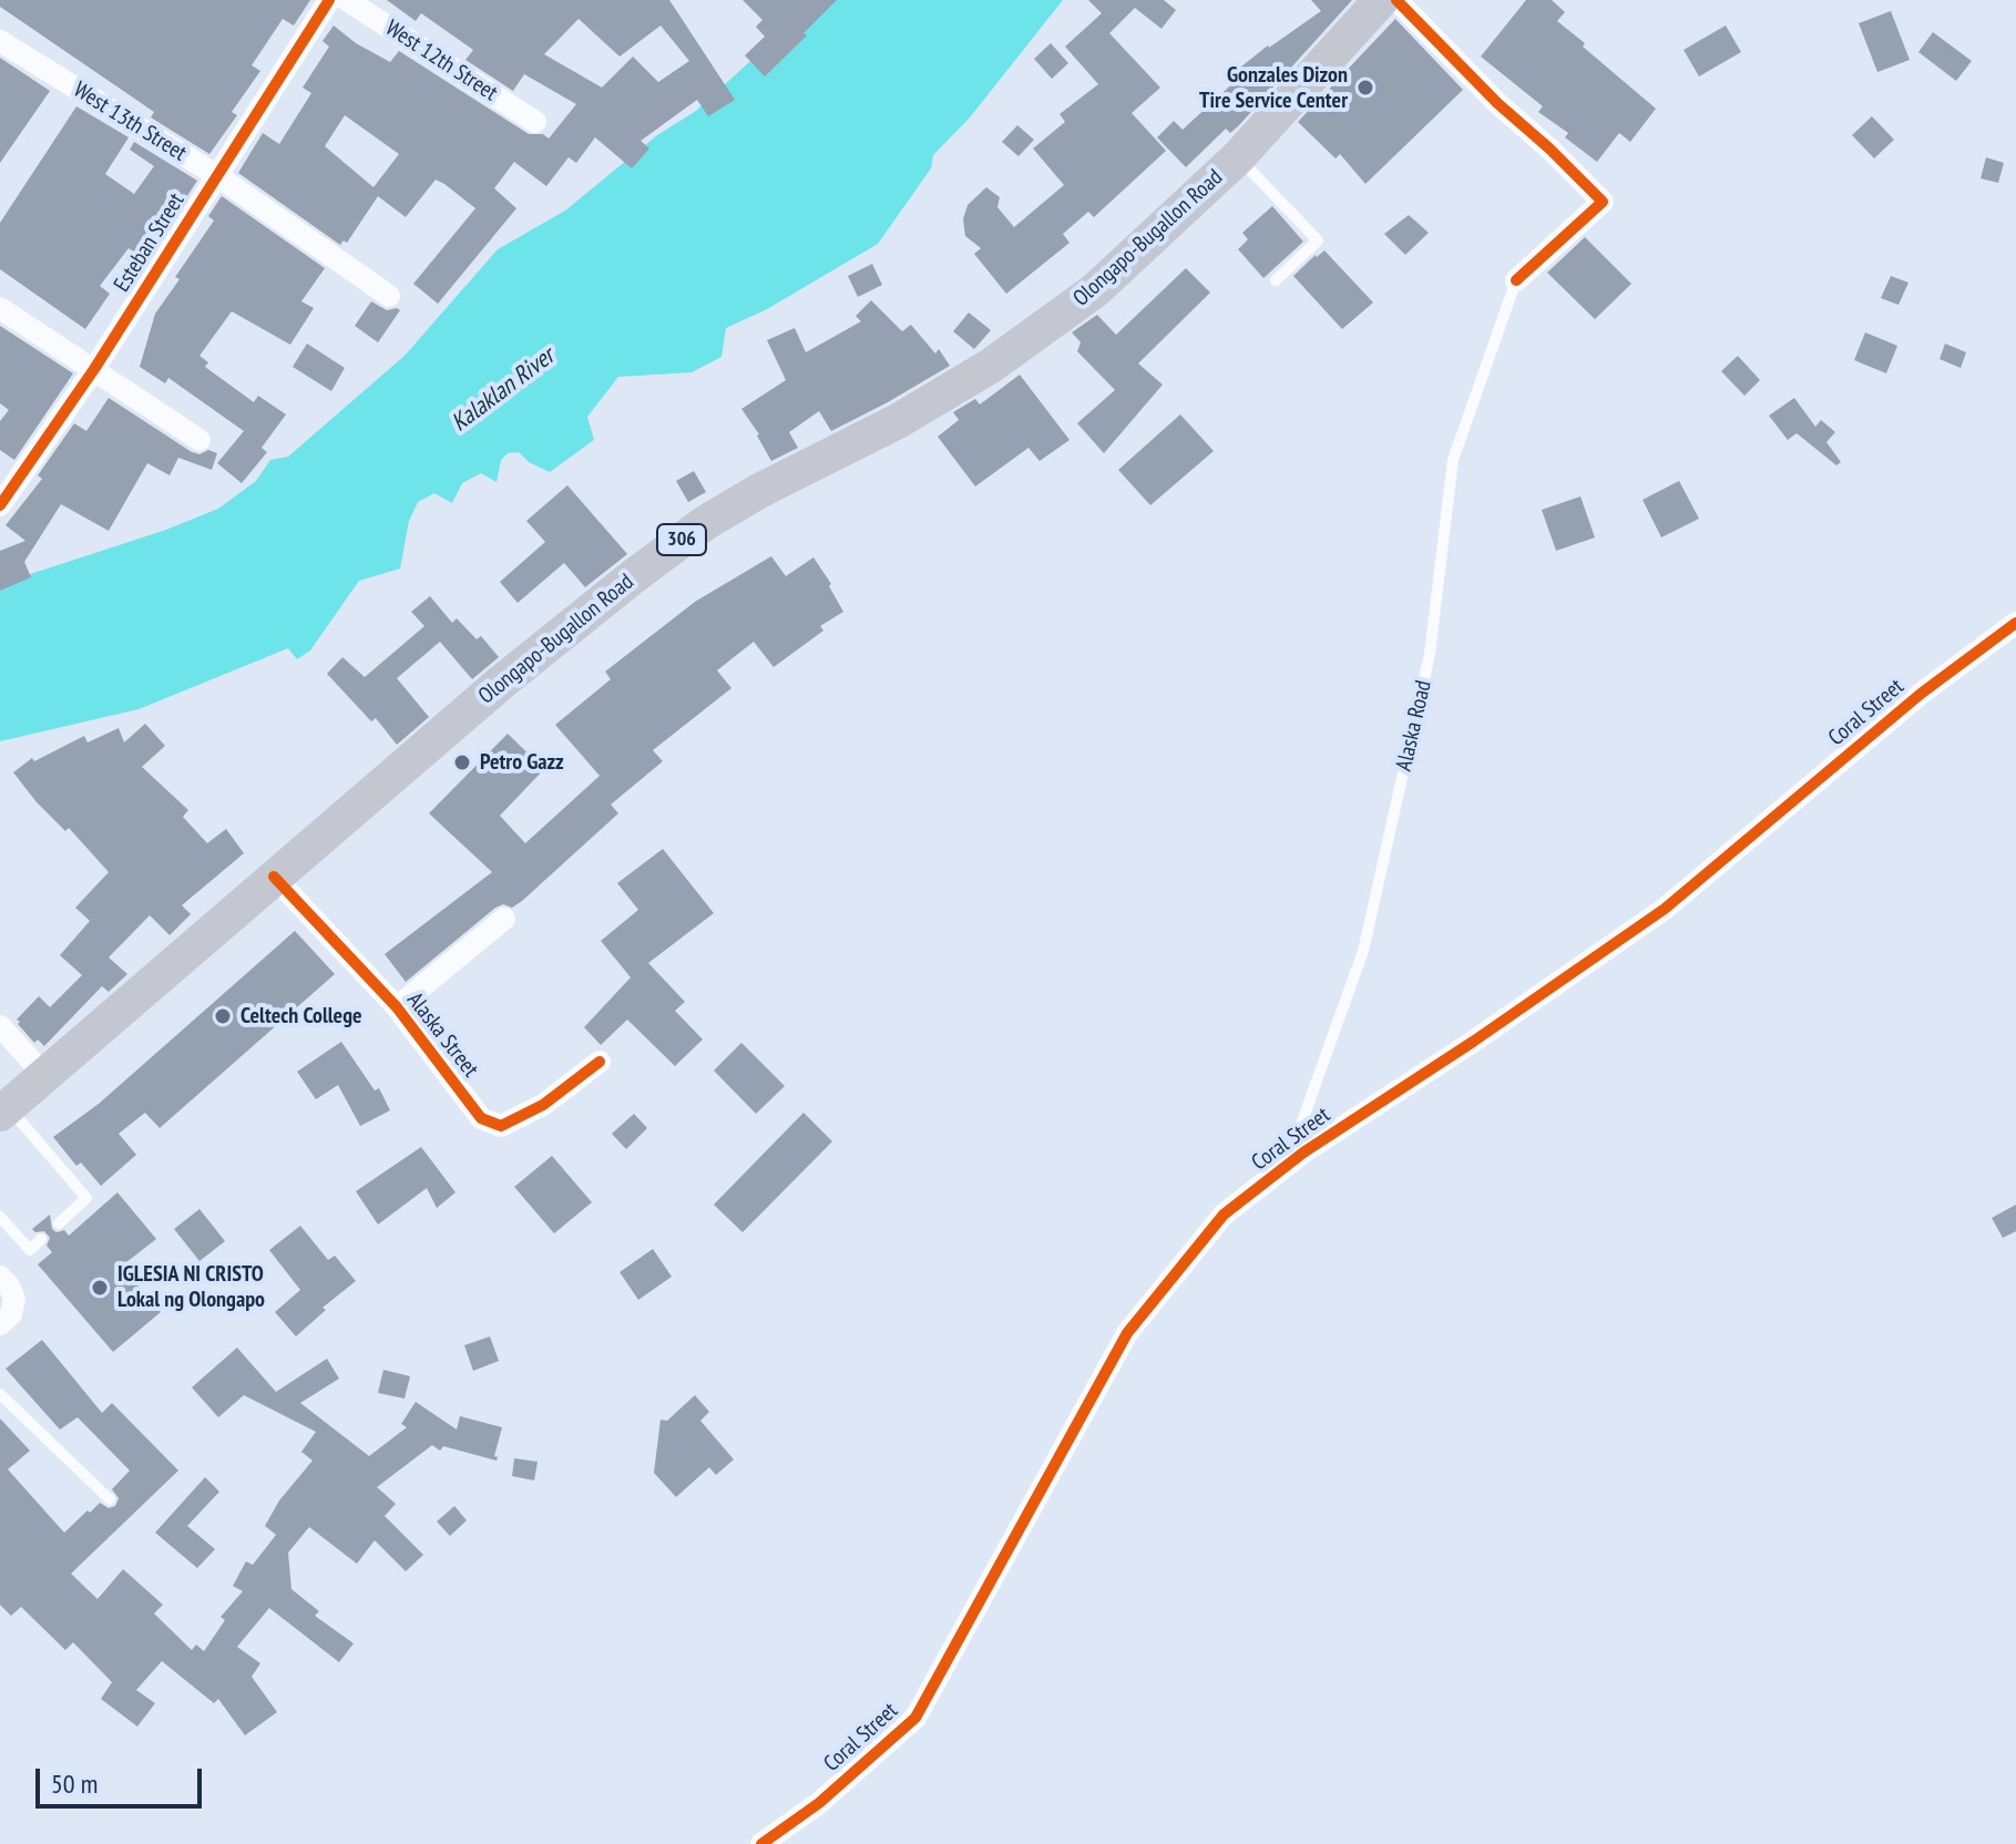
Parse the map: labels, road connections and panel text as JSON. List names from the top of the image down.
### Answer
{
  "streets": {
    "main road": ["Olongapo-Bugallon Road", "306"],
    "street": [
      "West 12th Street",
      "West 13th Street",
      "Esteban Street",
      "Coral Street",
      "Alaska Street"
    ],
    "lane": ["Alaska Road"]
  },
  "crossings": [
    ["West 13th Street", "Esteban Street"],
    ["Olongapo-Bugallon Road", "Alaska Street"],
    ["Coral Street", "Alaska Road"]
  ],
  "water": ["Kalaklan River"],
  "places": [
    "Gonzales Dizon Tire Service Center",
    "Petro Gazz",
    "Celtech College",
    "IGLESIA NI CRISTO Lokal ng Olongapo"
  ],
  "scale_bar": "50 m"
}
